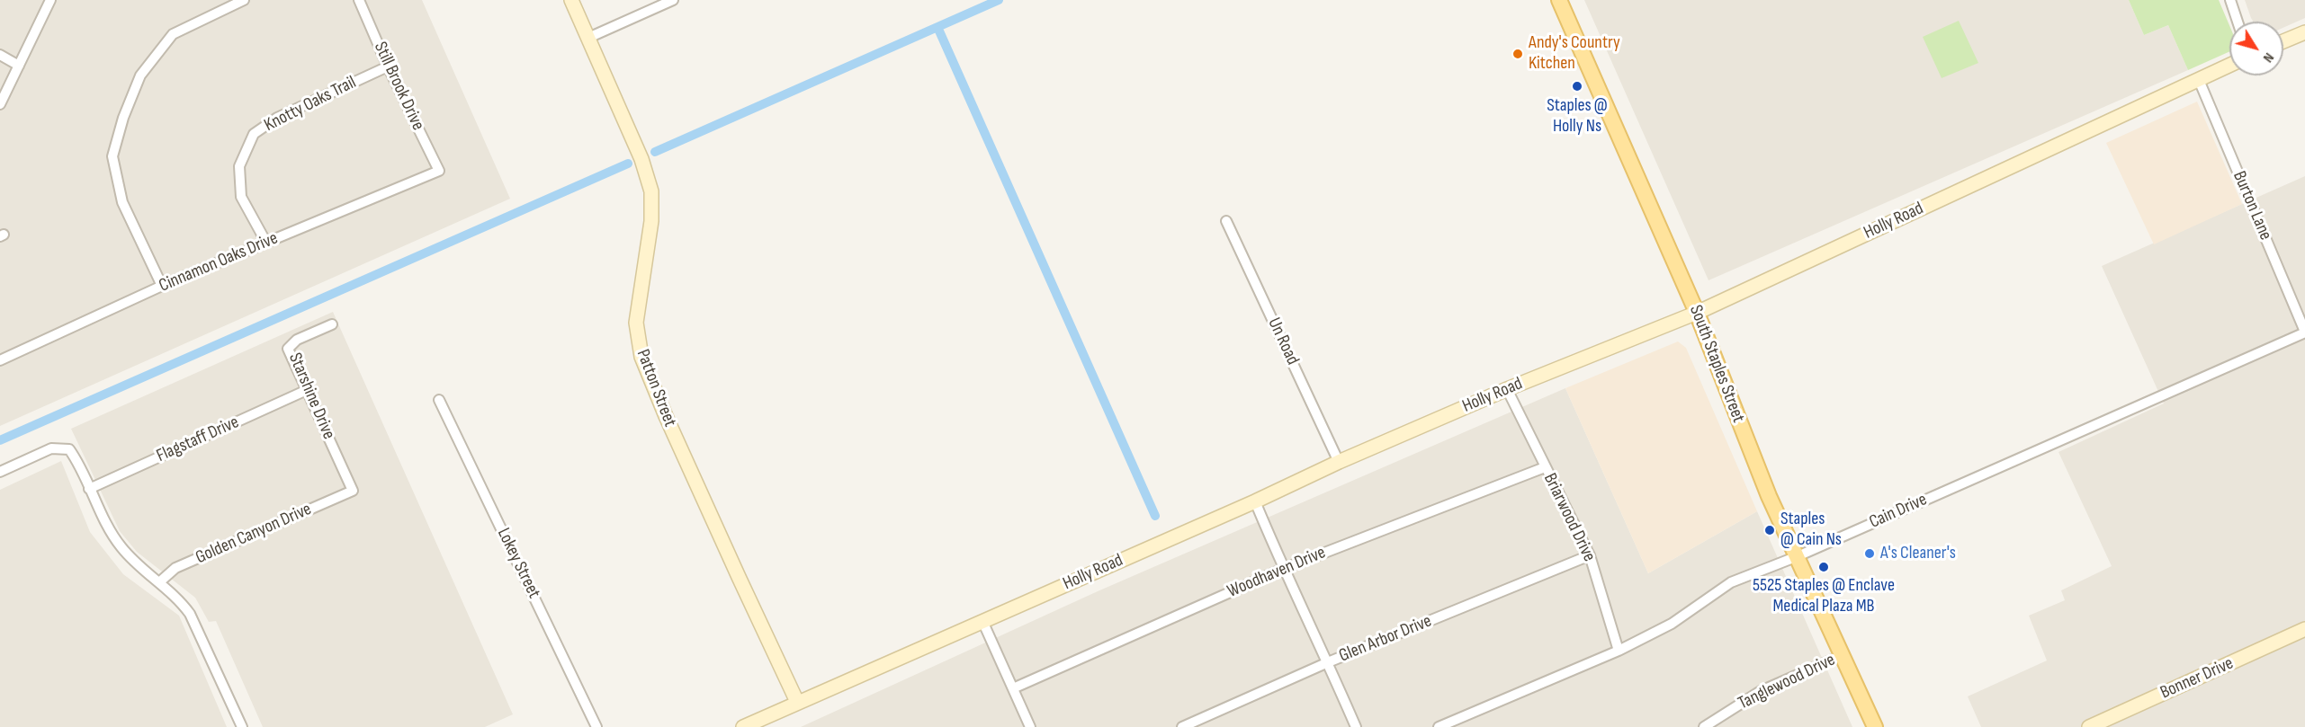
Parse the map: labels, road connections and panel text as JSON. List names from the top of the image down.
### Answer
{
  "streets": {
    "main road": [
      "Holly Road",
      "South Staples Street",
      "Patton Street",
      "Bonner Drive"
    ],
    "street": [
      "Still Brook Drive",
      "Knotty Oaks Trail",
      "Burton Lane",
      "Cinnamon Oaks Drive",
      "Un Road",
      "Starshine Drive",
      "Flagstaff Drive",
      "Cain Drive",
      "Briarwood Drive",
      "Golden Canyon Drive",
      "Lokey Street",
      "Woodhaven Drive",
      "Glen Arbor Drive",
      "Tanglewood Drive"
    ]
  },
  "crossings": [
    ["Still Brook Drive", "Knotty Oaks Trail"],
    ["Still Brook Drive", "Cinnamon Oaks Drive"],
    ["Knotty Oaks Trail", "Cinnamon Oaks Drive"],
    ["Burton Lane", "Holly Road"],
    ["Burton Lane", "Cain Drive"],
    ["Holly Road", "Un Road"],
    ["Holly Road", "South Staples Street"],
    ["Holly Road", "Patton Street"],
    ["Holly Road", "Briarwood Drive"],
    ["South Staples Street", "Cain Drive"],
    ["South Staples Street", "Tanglewood Drive"],
    ["Starshine Drive", "Flagstaff Drive"],
    ["Starshine Drive", "Golden Canyon Drive"],
    ["Cain Drive", "Briarwood Drive"],
    ["Briarwood Drive", "Woodhaven Drive"],
    ["Briarwood Drive", "Glen Arbor Drive"]
  ],
  "places": [
    "Andy's Country Kitchen",
    "Staples @ Holly Ns",
    "Staples @ Cain Ns",
    "A's Cleaner's",
    "5525 Staples @ Enclave Medical Plaza MB"
  ],
  "north": "bottom right"
}
